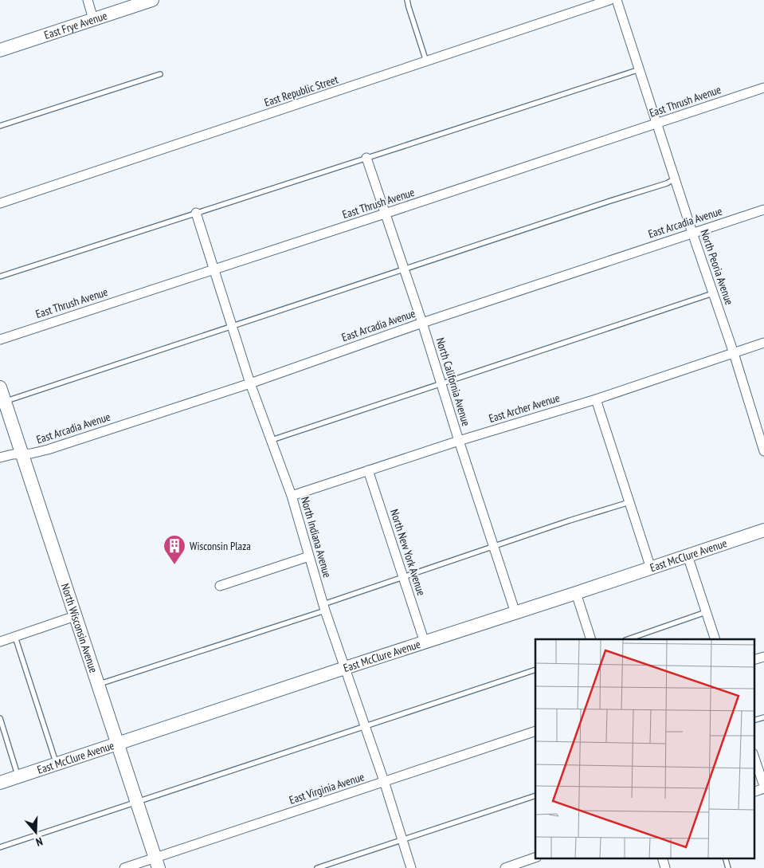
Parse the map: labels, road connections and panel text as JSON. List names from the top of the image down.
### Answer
{
  "streets": {
    "street": [
      "East Frye Avenue",
      "East Republic Street",
      "East Thrush Avenue",
      "East Arcadia Avenue",
      "North Peoria Avenue",
      "North California Avenue",
      "East Archer Avenue",
      "North Indiana Avenue",
      "North New York Avenue",
      "East McClure Avenue",
      "North Wisconsin Avenue",
      "East Virginia Avenue"
    ]
  },
  "crossings": [
    ["East Thrush Avenue", "North Peoria Avenue"],
    ["East Thrush Avenue", "North California Avenue"],
    ["East Thrush Avenue", "North Indiana Avenue"],
    ["East Arcadia Avenue", "North Peoria Avenue"],
    ["East Arcadia Avenue", "North California Avenue"],
    ["East Arcadia Avenue", "North Indiana Avenue"],
    ["East Arcadia Avenue", "North Wisconsin Avenue"],
    ["North Peoria Avenue", "East Archer Avenue"],
    ["North California Avenue", "East Archer Avenue"],
    ["North California Avenue", "East McClure Avenue"],
    ["East Archer Avenue", "North Indiana Avenue"],
    ["East Archer Avenue", "North New York Avenue"],
    ["North Indiana Avenue", "East McClure Avenue"],
    ["North Indiana Avenue", "East Virginia Avenue"],
    ["North New York Avenue", "East McClure Avenue"],
    ["East McClure Avenue", "North Wisconsin Avenue"],
    ["North Wisconsin Avenue", "East Virginia Avenue"]
  ],
  "places": {
    "building": ["Wisconsin Plaza"]
  },
  "north": "bottom"
}
